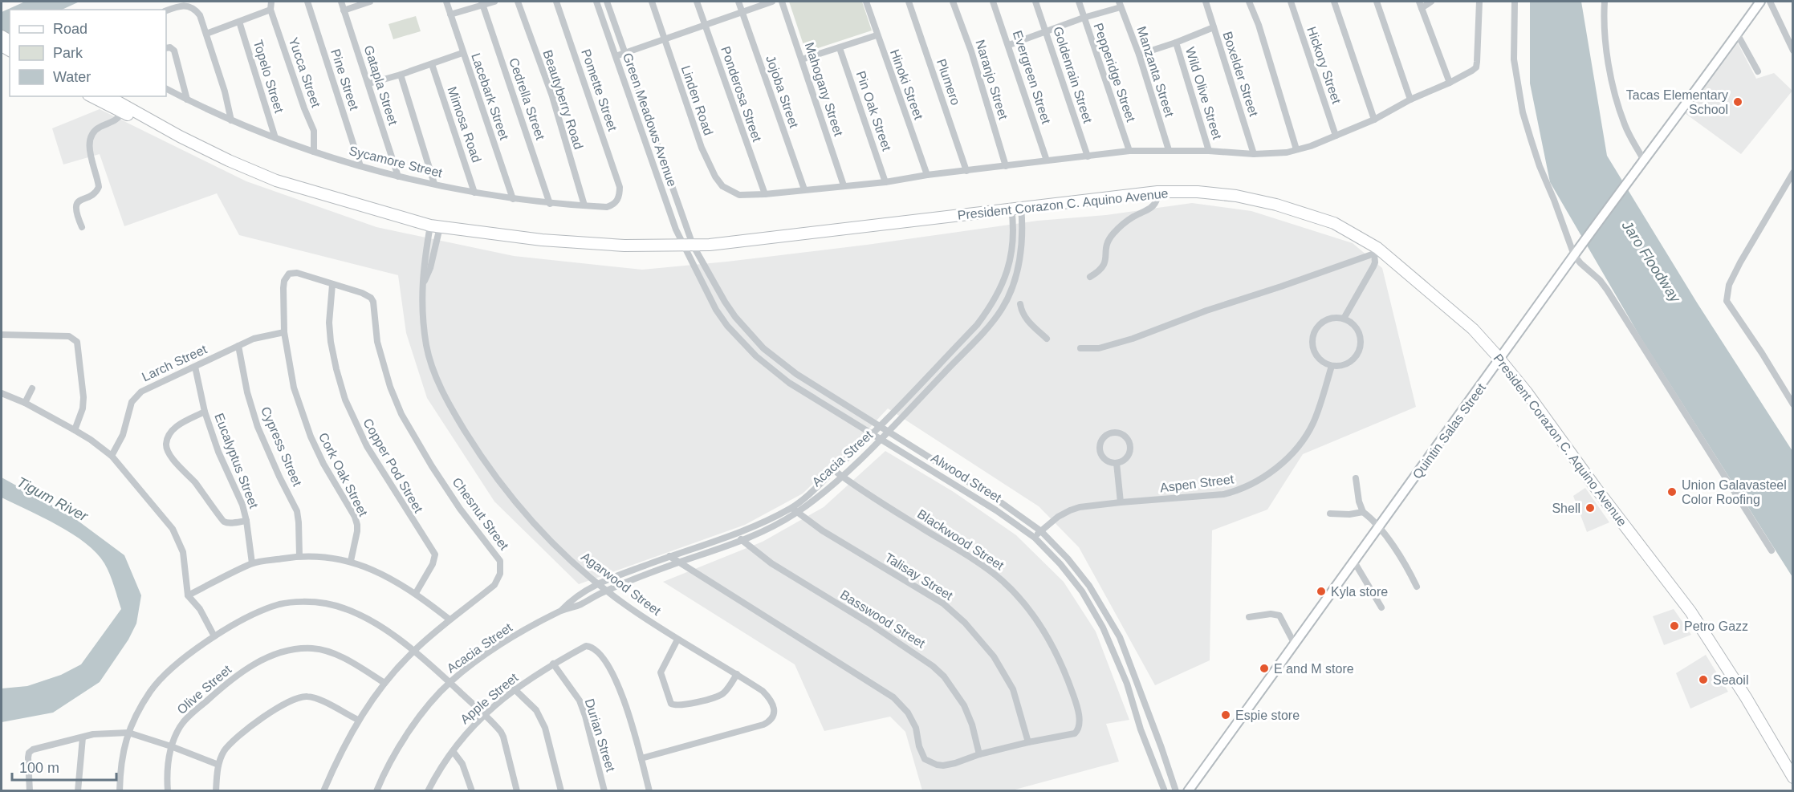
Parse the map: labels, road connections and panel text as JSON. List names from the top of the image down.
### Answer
{
  "streets": {
    "highway": ["President Corazon C. Aquino Avenue"],
    "main road": ["Quintin Salas Street"],
    "street": [
      "Hickory Street",
      "Manzanta Street",
      "Yucca Street",
      "Pepperidge Street",
      "Boxelder Street",
      "Goldenrain Street",
      "Topelo Street",
      "Evergreen Street",
      "Pine Street",
      "Naranjo Street",
      "Plumero",
      "Hinoki Street",
      "Gatapla Street",
      "Mahogany Street",
      "Pomette Street",
      "Jojoba Street",
      "Wild Olive Street",
      "Ponderosa Street",
      "Lacebark Street",
      "Cedrella Street",
      "Beautyberry Road",
      "Linden Road",
      "Pin Oak Street",
      "Green Meadows Avenue",
      "Mimosa Road",
      "Sycamore Street",
      "Larch Street",
      "Cypress Street",
      "Acacia Street",
      "Eucalyptus Street",
      "Copper Pod Street",
      "Cork Oak Street",
      "Alwood Street",
      "Aspen Street",
      "Chesnut Street",
      "Blackwood Street",
      "Talisay Street",
      "Agarwood Street",
      "Basswood Street",
      "Olive Street",
      "Apple Street",
      "Durian Street"
    ]
  },
  "crossings": [
    ["Yucca Street", "Sycamore Street"],
    ["Topelo Street", "Sycamore Street"],
    ["Pine Street", "Sycamore Street"],
    ["Gatapla Street", "Sycamore Street"],
    ["Pomette Street", "Sycamore Street"],
    ["Ponderosa Street", "Linden Road"],
    ["Lacebark Street", "Sycamore Street"],
    ["Cedrella Street", "Sycamore Street"],
    ["Beautyberry Road", "Sycamore Street"],
    ["Green Meadows Avenue", "President Corazon C. Aquino Avenue"],
    ["Green Meadows Avenue", "Alwood Street"],
    ["Mimosa Road", "Sycamore Street"],
    ["President Corazon C. Aquino Avenue", "Quintin Salas Street"],
    ["President Corazon C. Aquino Avenue", "Acacia Street"],
    ["President Corazon C. Aquino Avenue", "Alwood Street"],
    ["President Corazon C. Aquino Avenue", "Agarwood Street"],
    ["Larch Street", "Cypress Street"],
    ["Larch Street", "Eucalyptus Street"],
    ["Larch Street", "Cork Oak Street"],
    ["Acacia Street", "Alwood Street"],
    ["Acacia Street", "Blackwood Street"],
    ["Acacia Street", "Talisay Street"],
    ["Acacia Street", "Agarwood Street"],
    ["Acacia Street", "Basswood Street"],
    ["Copper Pod Street", "Cork Oak Street"],
    ["Copper Pod Street", "Chesnut Street"],
    ["Cork Oak Street", "Chesnut Street"],
    ["Alwood Street", "Aspen Street"],
    ["Chesnut Street", "Olive Street"],
    ["Blackwood Street", "Talisay Street"],
    ["Agarwood Street", "Apple Street"],
    ["Apple Street", "Durian Street"]
  ],
  "water": ["Jaro Floodway", "Tigum River"],
  "places": [
    "Tacas Elementary School",
    "Union Galavasteel Color Roofing",
    "Shell",
    "Kyla store",
    "Petro Gazz",
    "E and M store",
    "Seaoil",
    "Espie store"
  ],
  "legend": ["Road", "Park", "Water"],
  "scale_bar": "100 m"
}
